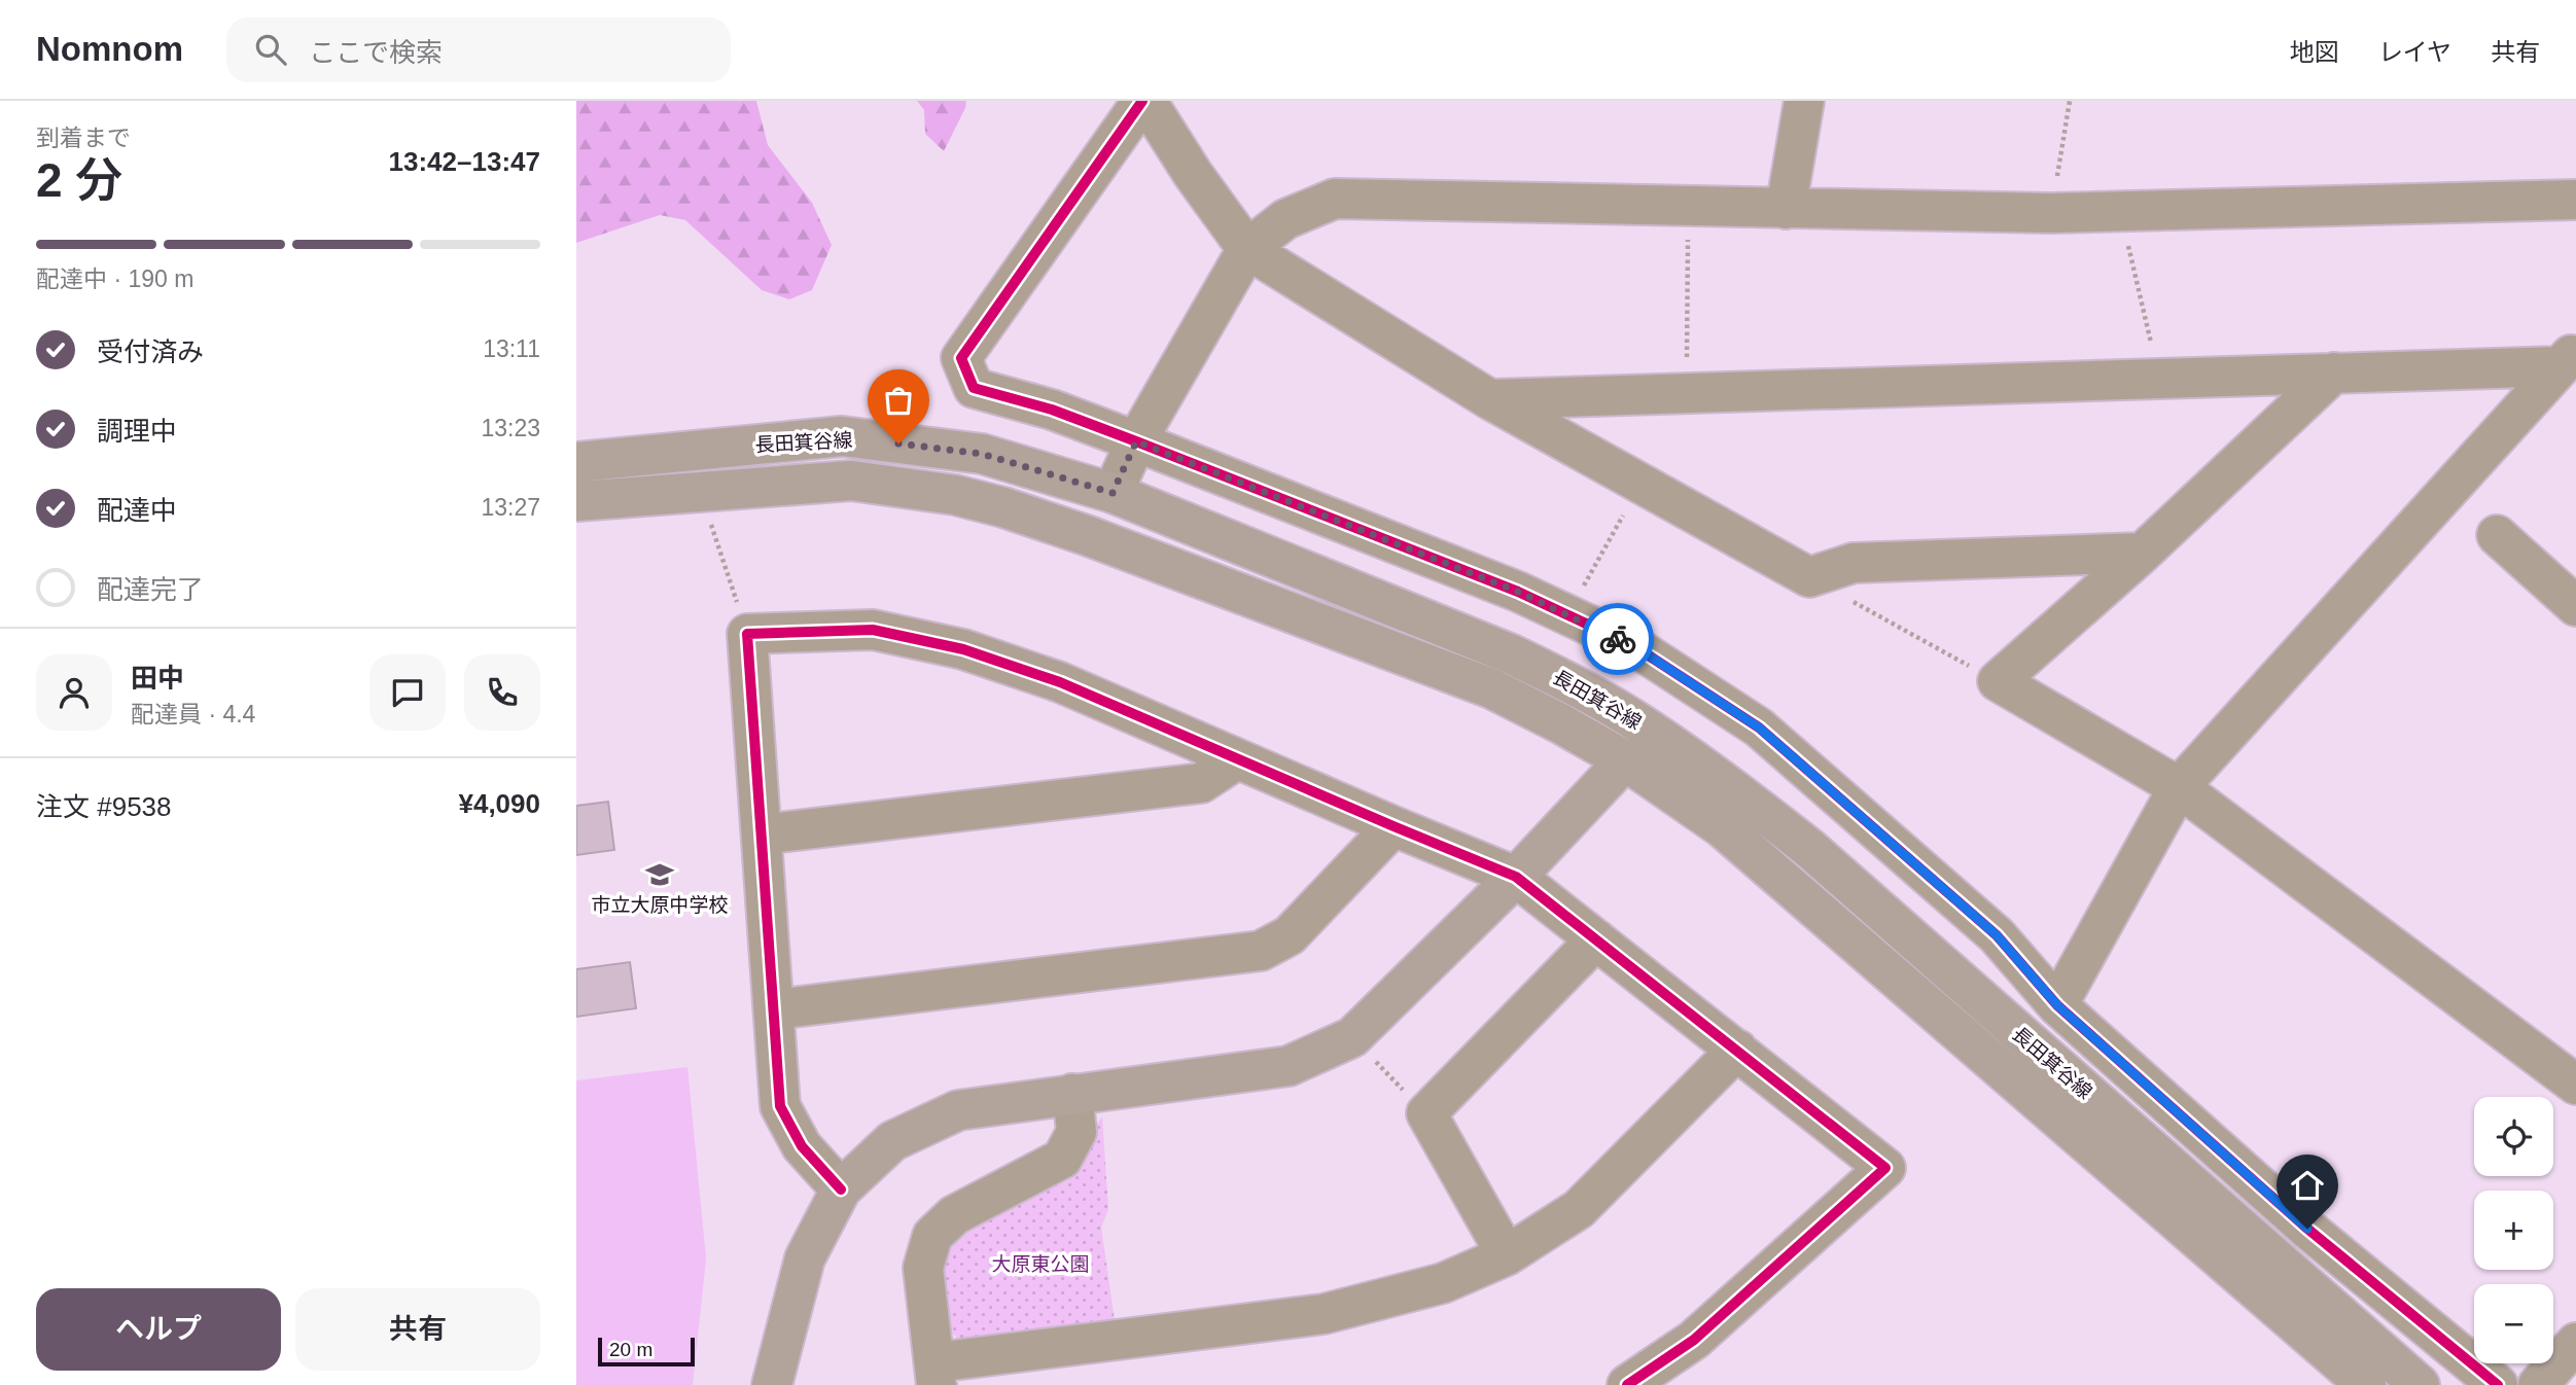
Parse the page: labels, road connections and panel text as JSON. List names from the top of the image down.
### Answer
{
  "streets": {
    "street": ["長田箕谷線"]
  },
  "parks": ["大原東公園"],
  "places": {
    "school or university": ["市立大原中学校"]
  },
  "scale_bar": "20 m",
  "page": {
    "header": "Nomnom",
    "search": "ここで検索",
    "nav": ["地図", "レイヤ", "共有"],
    "heading": ["2 分", "到着まで", "13:42–13:47"],
    "panel": [
      "田中",
      "配達員 · 4.4",
      "注文 #9538",
      "¥4,090"
    ],
    "bar": "配達中 · 190 m",
    "list": [
      ["受付済み", "13:11"],
      ["調理中", "13:23"],
      ["配達中", "13:27"],
      "配達完了"
    ],
    "map_buttons": ["+", "−"],
    "buttons": ["ヘルプ", "共有"],
    "scale": "20 m"
  }
}
